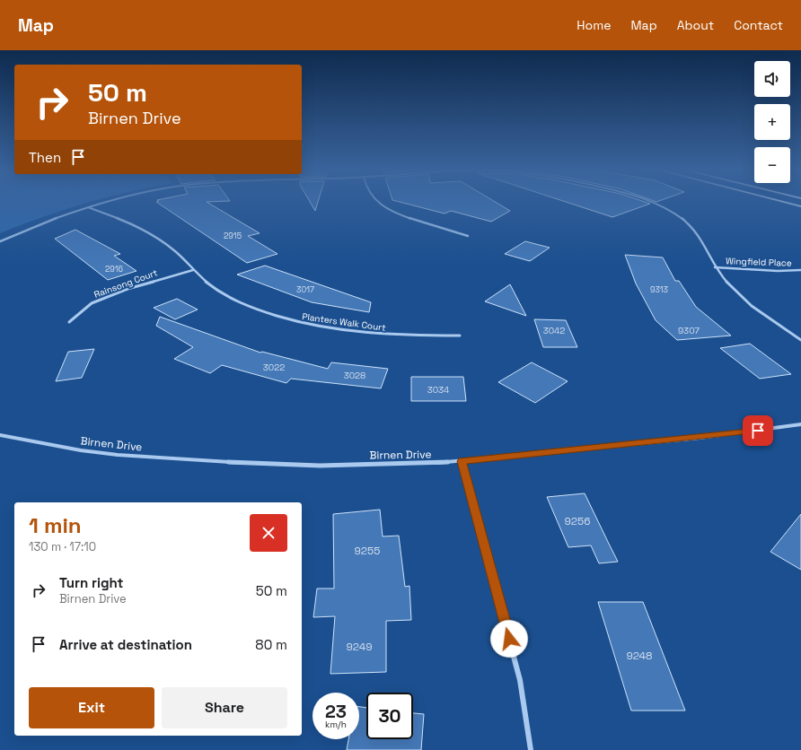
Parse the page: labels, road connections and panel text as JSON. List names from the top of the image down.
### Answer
{
  "streets": {
    "street": [
      "Wingfield Place",
      "Rainsong Court",
      "Planters Walk Court",
      "Birnen Drive"
    ]
  },
  "crossings": [
    ["Rainsong Court", "Planters Walk Court"]
  ],
  "house_numbers": [
    "2915",
    "2916",
    "3017",
    "9313",
    "3042",
    "9307",
    "3022",
    "3028",
    "3034",
    "9256",
    "9255",
    "9249",
    "9248"
  ],
  "page": {
    "header": "Map",
    "nav": [
      "Home",
      "Map",
      "About",
      "Contact"
    ],
    "map_buttons": ["+", "−"],
    "turn": ["50 m", "Birnen Drive"],
    "then": "Then",
    "heading": ["1 min", "130 m · 17:10"],
    "list": [
      {
        "name": "Turn right",
        "note": "Birnen Drive",
        "value": "50 m"
      },
      {
        "name": "Arrive at destination",
        "value": "80 m"
      }
    ],
    "buttons": ["Exit", "Share"],
    "speed": "23 km/h",
    "limit": "30"
  }
}
